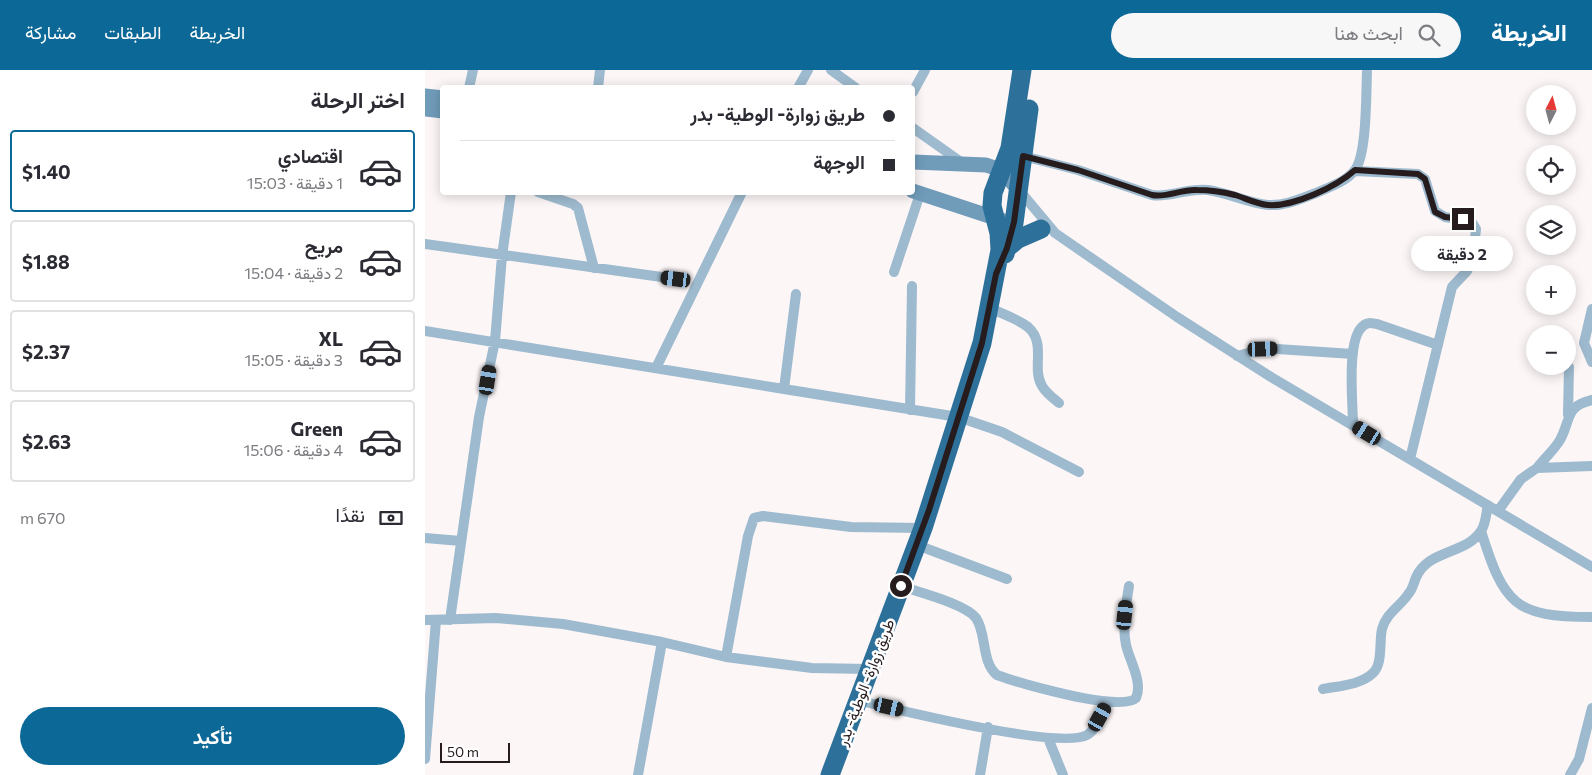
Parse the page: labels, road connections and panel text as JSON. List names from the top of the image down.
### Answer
{
  "streets": {
    "highway": ["طريق زوارة- الوطية- بدر"]
  },
  "scale_bar": "50 m",
  "north": "top",
  "page": {
    "header": "الخريطة",
    "search": "ابحث هنا",
    "nav": ["الخريطة", "الطبقات", "مشاركة"],
    "heading": "اختر الرحلة",
    "map_buttons": ["+", "−"],
    "banner": ["طريق زوارة- الوطية- بدر", "الوجهة"],
    "list": [
      {
        "name": "اقتصادي",
        "note": "1 دقيقة · 15:03",
        "value": "$1.40"
      },
      {
        "name": "مريح",
        "note": "2 دقيقة · 15:04",
        "value": "$1.88"
      },
      {
        "name": "XL",
        "note": "3 دقيقة · 15:05",
        "value": "$2.37"
      },
      {
        "name": "Green",
        "note": "4 دقيقة · 15:06",
        "value": "$2.63"
      }
    ],
    "bubble": "2 دقيقة",
    "pay": ["نقدًا", "670 m"],
    "buttons": "تأكيد",
    "scale": "50 m"
  }
}
